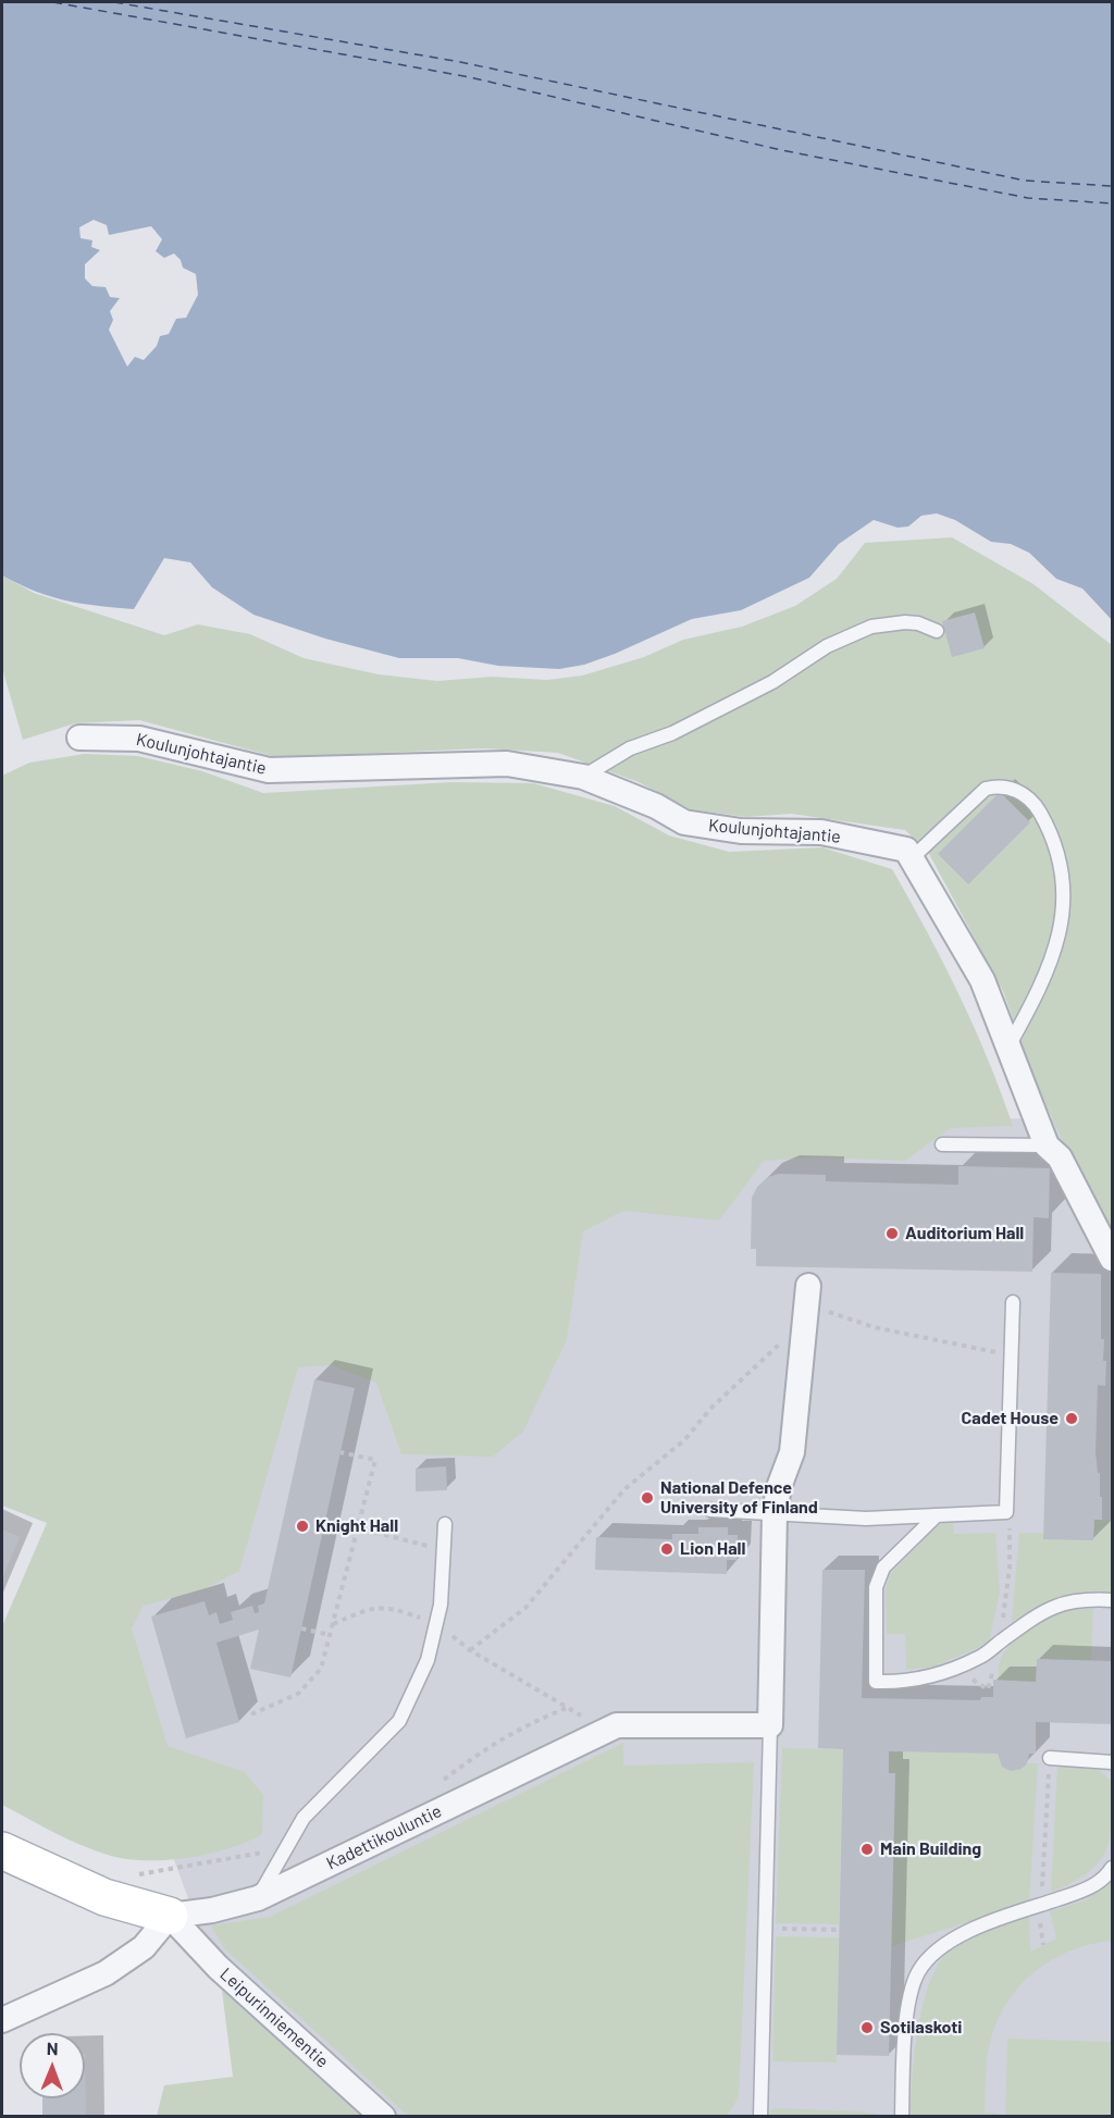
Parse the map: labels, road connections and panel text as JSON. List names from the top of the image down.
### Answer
{
  "streets": {
    "street": ["Koulunjohtajantie", "Kadettikouluntie", "Leipurinniementie"]
  },
  "crossings": [
    ["Kadettikouluntie", "Leipurinniementie"]
  ],
  "places": [
    "Auditorium Hall",
    "Cadet House",
    "National Defence University of Finland",
    "Knight Hall",
    "Lion Hall",
    "Main Building",
    "Sotilaskoti"
  ],
  "north": "top"
}
